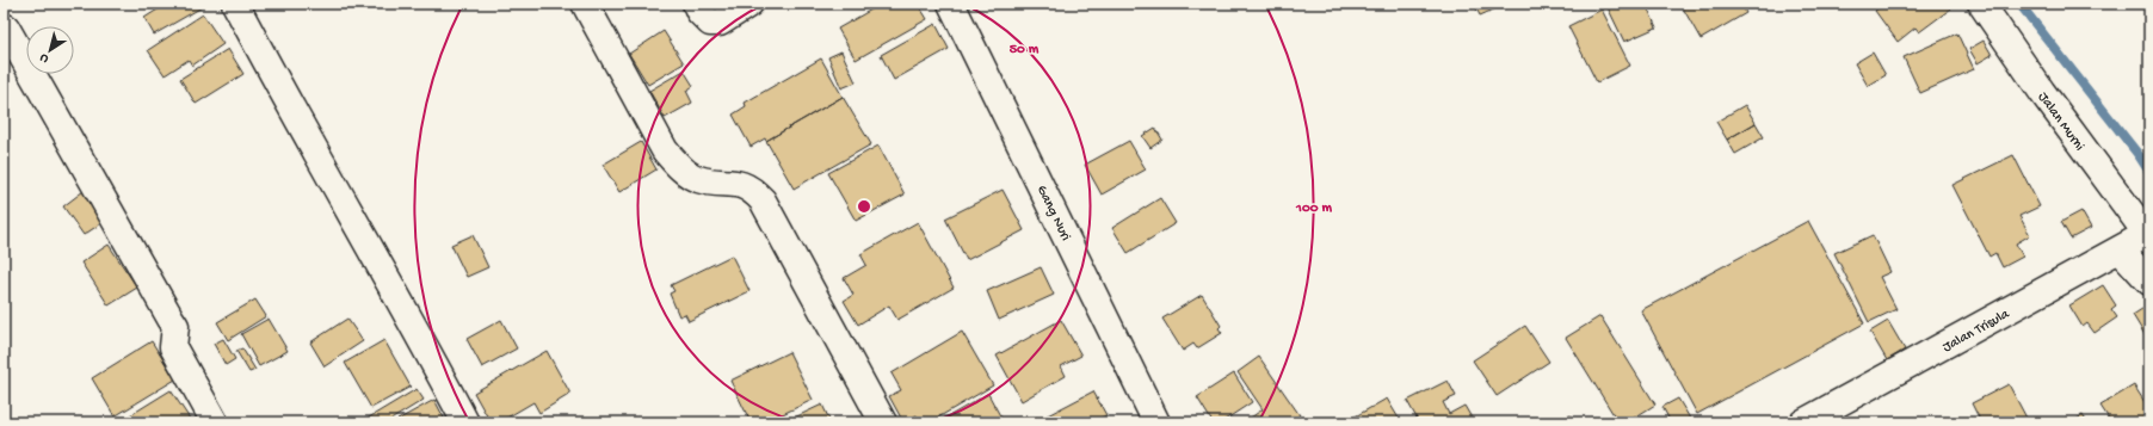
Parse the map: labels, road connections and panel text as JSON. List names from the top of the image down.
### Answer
{
  "streets": {
    "street": ["Jalan Murni", "Gang Nuri", "Jalan Trisula"]
  },
  "crossings": [
    ["Jalan Murni", "Jalan Trisula"]
  ],
  "north": "bottom left",
  "rings": ["50 m", "100 m"]
}
